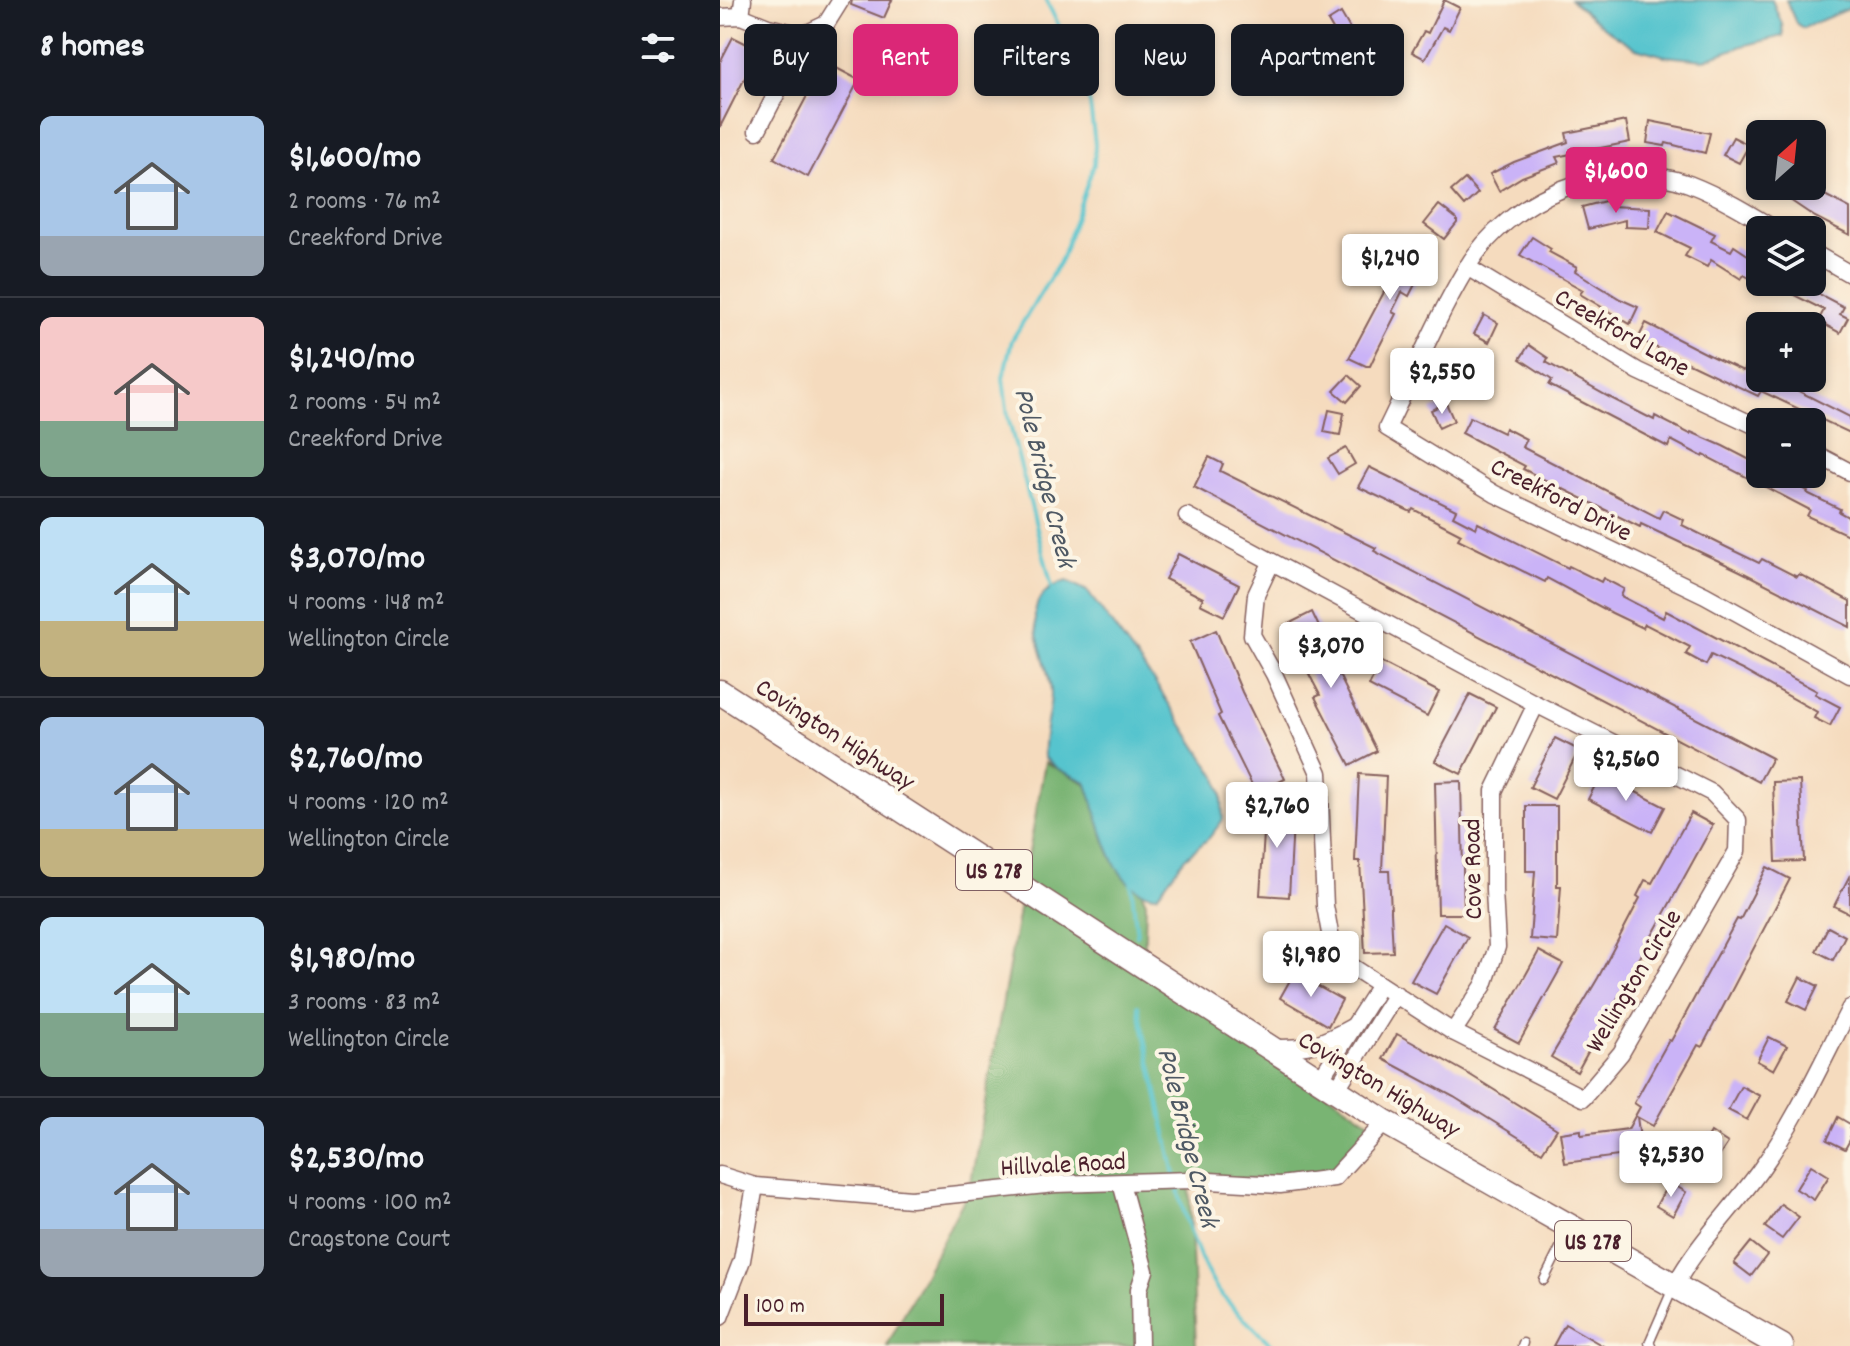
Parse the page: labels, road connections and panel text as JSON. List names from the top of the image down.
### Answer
{
  "streets": {
    "main road": ["Covington Highway", "US 278"],
    "street": [
      "Creekford Lane",
      "Creekford Drive",
      "Cove Road",
      "Wellington Circle",
      "Hillvale Road"
    ]
  },
  "crossings": [
    ["Creekford Lane", "Creekford Drive"],
    ["Covington Highway", "Hillvale Road"],
    ["Cove Road", "Wellington Circle"]
  ],
  "water": ["Pole Bridge Creek"],
  "scale_bar": "100 m",
  "north": "top right",
  "page": {
    "heading": "8 homes",
    "chip": [
      "Buy",
      "Rent",
      "Filters",
      "New",
      "Apartment"
    ],
    "list": [
      {
        "name": "$1,600/mo",
        "note": "2 rooms · 76 m² · Creekford Drive"
      },
      {
        "name": "$1,240/mo",
        "note": "2 rooms · 54 m² · Creekford Drive"
      },
      {
        "name": "$3,070/mo",
        "note": "4 rooms · 148 m² · Wellington Circle"
      },
      {
        "name": "$2,760/mo",
        "note": "4 rooms · 120 m² · Wellington Circle"
      },
      {
        "name": "$1,980/mo",
        "note": "3 rooms · 83 m² · Wellington Circle"
      },
      {
        "name": "$2,530/mo",
        "note": "4 rooms · 100 m² · Cragstone Court"
      }
    ],
    "map_buttons": ["+", "−"],
    "price": [
      "$1,600",
      "$1,240",
      "$2,550",
      "$3,070",
      "$2,560",
      "$2,760",
      "$1,980",
      "$2,530"
    ],
    "scale": "100 m"
  }
}
